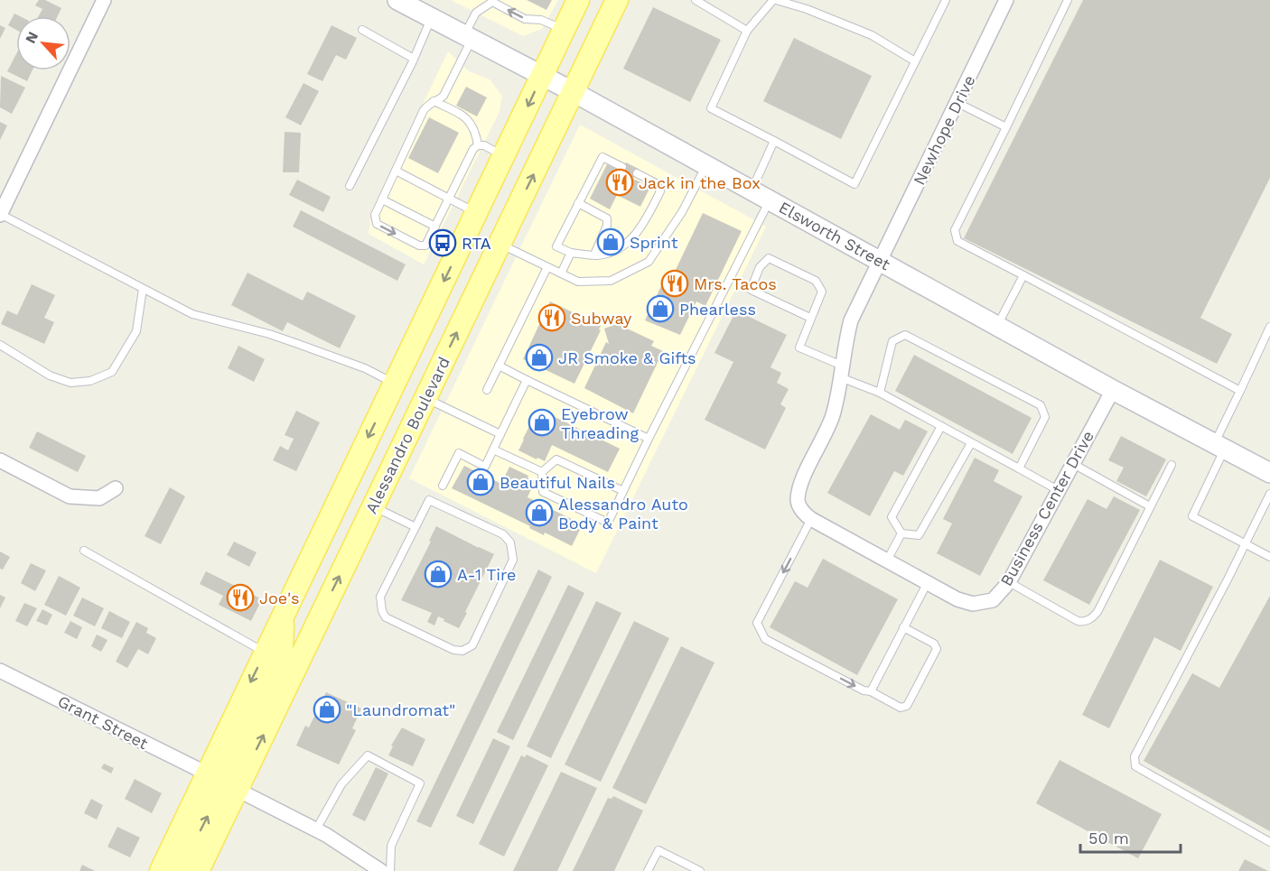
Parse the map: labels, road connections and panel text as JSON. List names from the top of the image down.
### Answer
{
  "streets": {
    "main road": ["Alessandro Boulevard"],
    "street": [
      "Newhope Drive",
      "Elsworth Street",
      "Business Center Drive",
      "Grant Street"
    ]
  },
  "crossings": [
    ["Newhope Drive", "Elsworth Street"],
    ["Elsworth Street", "Alessandro Boulevard"],
    ["Elsworth Street", "Business Center Drive"],
    ["Alessandro Boulevard", "Grant Street"]
  ],
  "places": {
    "restaurant": [
      "Jack in the Box",
      "Mrs. Tacos",
      "Subway",
      "Joe's"
    ],
    "shop": [
      "Sprint",
      "Phearless",
      "JR Smoke & Gifts",
      "Eyebrow Threading",
      "Beautiful Nails",
      "Alessandro Auto Body & Paint",
      "A-1 Tire",
      "\"Laundromat\""
    ],
    "bus stop": ["RTA"]
  },
  "scale_bar": "50 m",
  "north": "top left"
}
